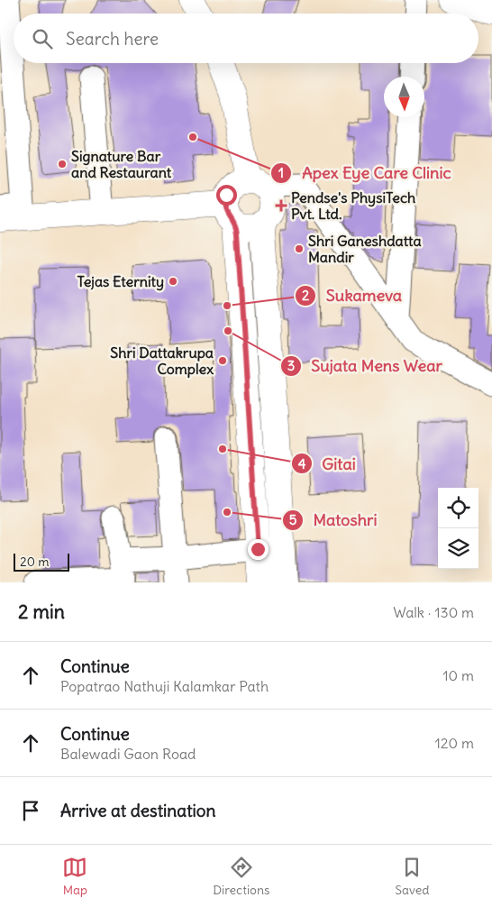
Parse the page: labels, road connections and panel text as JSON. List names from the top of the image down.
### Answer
{
  "places": {
    "other": [
      "Apex Eye Care Clinic",
      "Signature Bar and Restaurant",
      "Shri Ganeshdatta Mandir",
      "Tejas Eternity",
      "Sukameva",
      "Sujata Mens Wear",
      "Shri Dattakrupa Complex",
      "Gitai",
      "Matoshri"
    ],
    "health": ["Pendse's PhysiTech Pvt. Ltd."]
  },
  "scale_bar": "20 m",
  "north": "bottom",
  "page": {
    "search": "Search here",
    "scale": "20 m",
    "heading": ["2 min", "Walk · 130 m"],
    "list": [
      ["Continue", "Popatrao Nathuji Kalamkar Path", "10 m"],
      ["Continue", "Balewadi Gaon Road", "120 m"],
      "Arrive at destination"
    ],
    "nav": ["Map", "Directions", "Saved"]
  }
}
